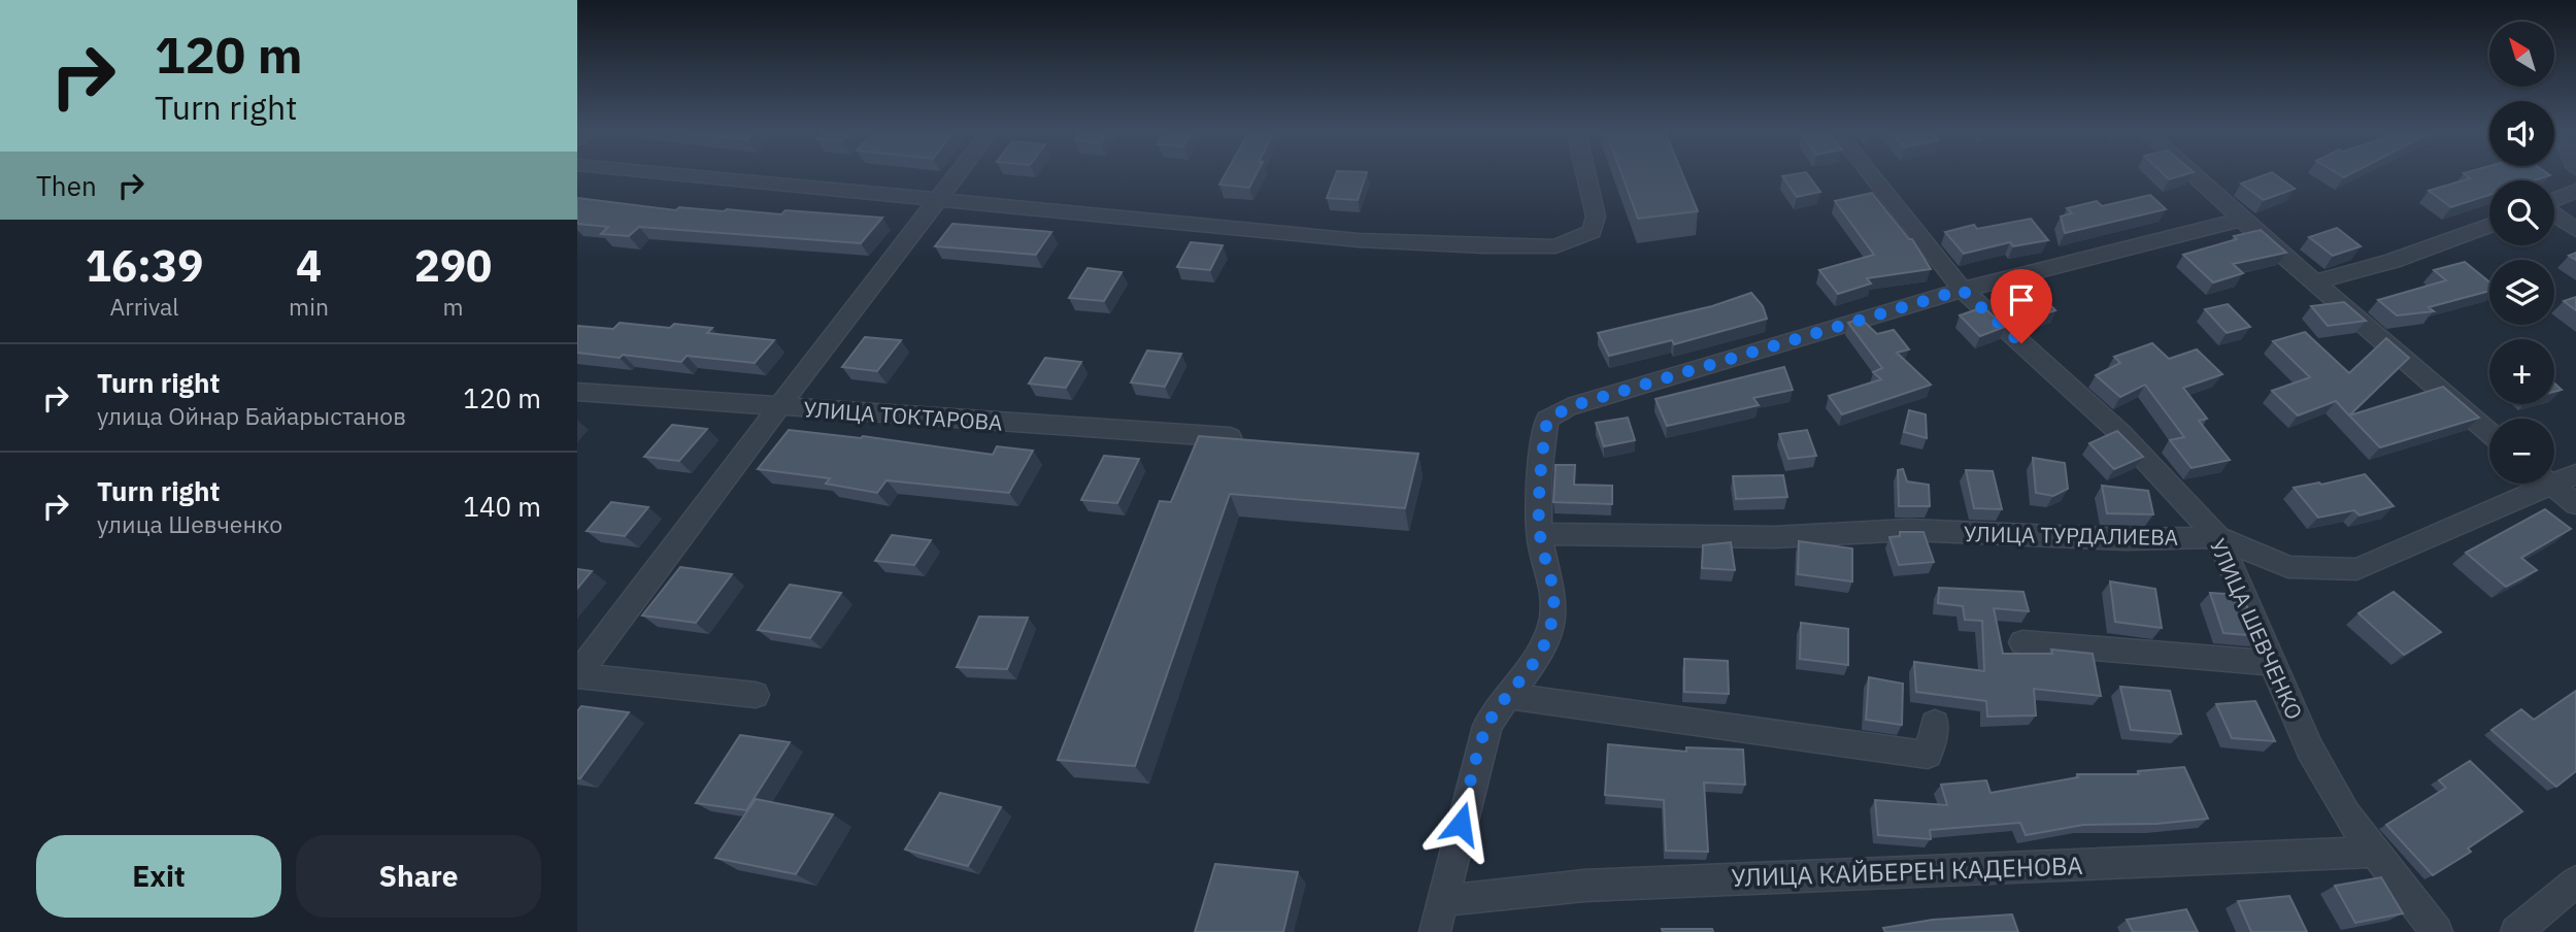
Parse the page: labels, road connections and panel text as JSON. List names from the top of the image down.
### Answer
{
  "streets": {
    "street": [
      "УЛИЦА ТОКТАРОВА",
      "УЛИЦА ТУРДАЛИЕВА",
      "УЛИЦА ШЕВЧЕНКО",
      "УЛИЦА КАЙБЕРЕН КАДЕНОВА"
    ]
  },
  "crossings": [
    ["УЛИЦА ТУРДАЛИЕВА", "УЛИЦА ШЕВЧЕНКО"],
    ["УЛИЦА ШЕВЧЕНКО", "УЛИЦА КАЙБЕРЕН КАДЕНОВА"]
  ],
  "north": "top left",
  "page": {
    "turn": ["120 m", "Turn right"],
    "map_buttons": ["+", "−"],
    "then": "Then",
    "eta": [
      "16:39",
      "Arrival",
      "4",
      "min",
      "290",
      "m"
    ],
    "list": [
      {
        "name": "Turn right",
        "note": "улица Ойнар Байарыстанов",
        "value": "120 m"
      },
      {
        "name": "Turn right",
        "note": "улица Шевченко",
        "value": "140 m"
      }
    ],
    "buttons": ["Exit", "Share"]
  }
}
